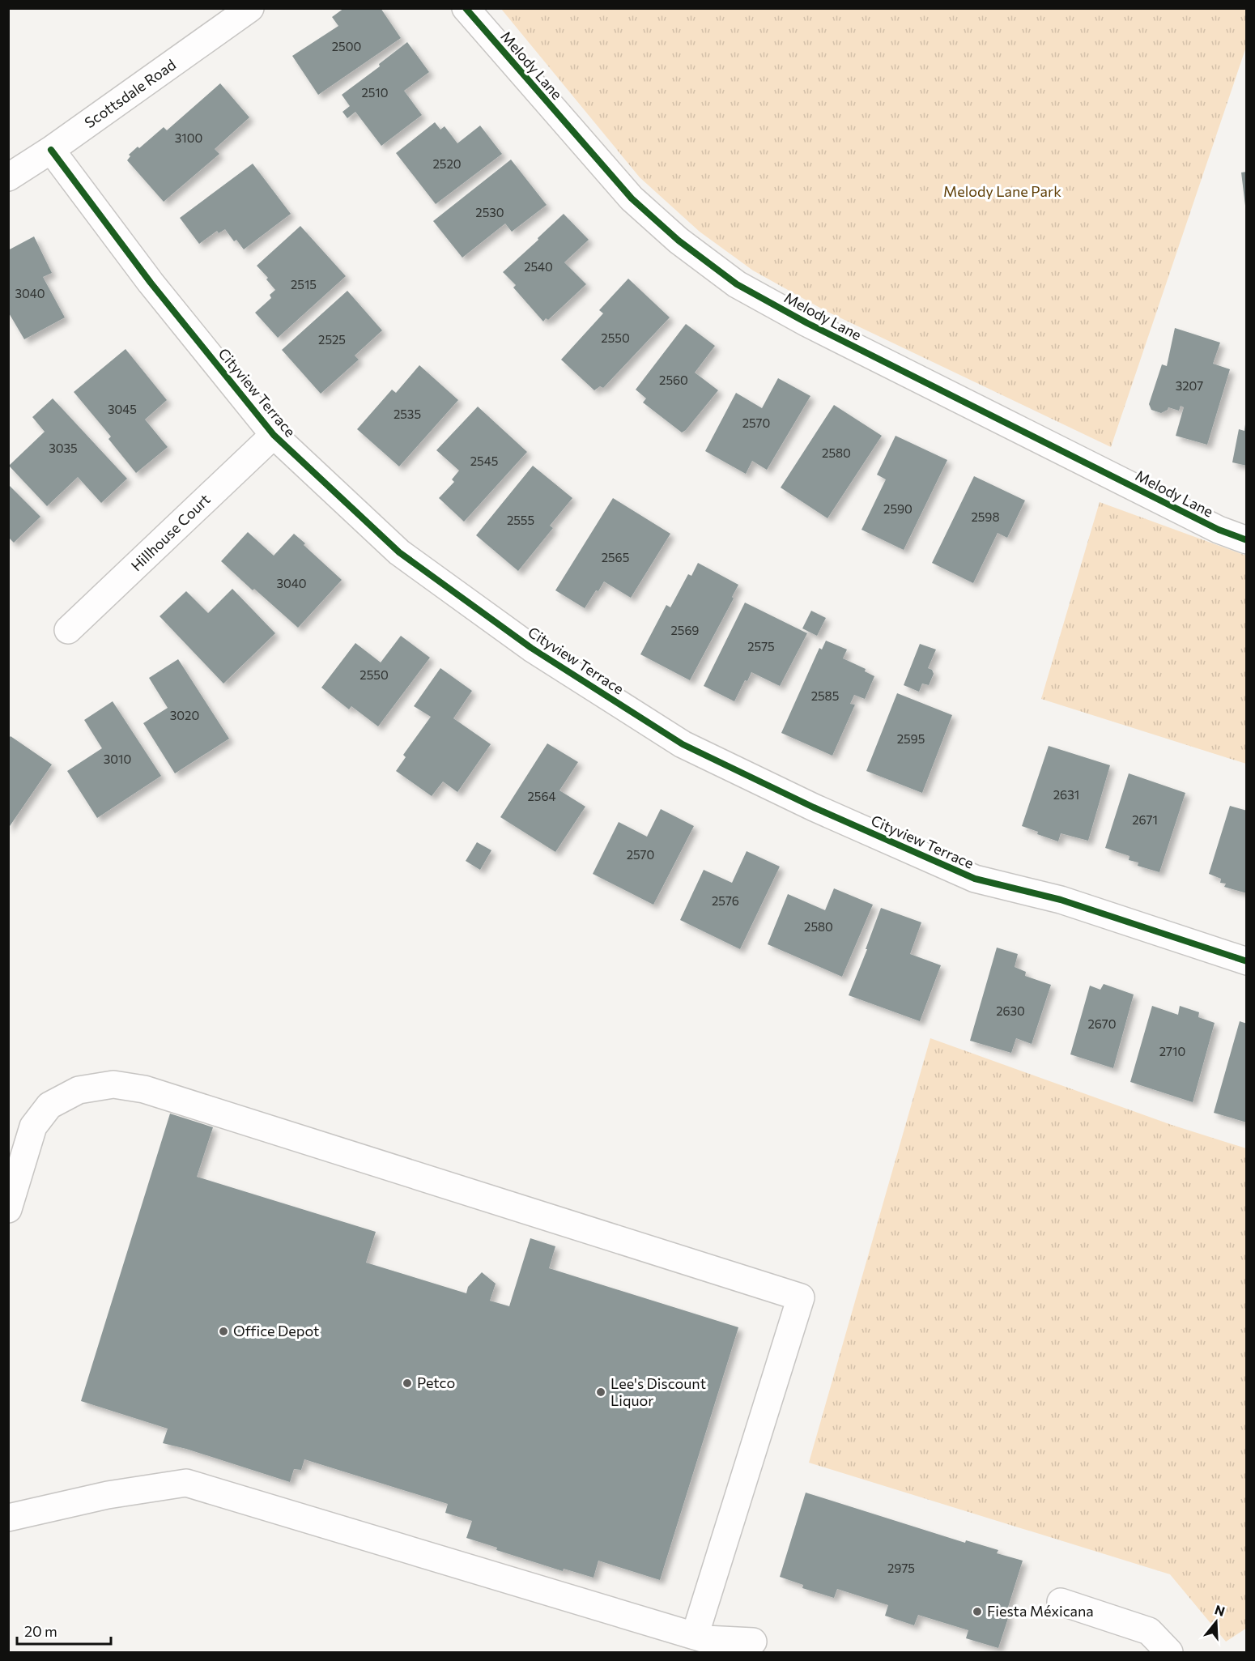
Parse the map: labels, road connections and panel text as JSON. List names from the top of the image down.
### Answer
{
  "streets": {
    "street": [
      "Melody Lane",
      "Scottsdale Road",
      "Cityview Terrace",
      "Hillhouse Court"
    ]
  },
  "crossings": [
    ["Scottsdale Road", "Cityview Terrace"],
    ["Cityview Terrace", "Hillhouse Court"]
  ],
  "parks": ["Melody Lane Park"],
  "places": [
    "Office Depot",
    "Petco",
    "Lee's Discount Liquor",
    "Fiesta Méxicana"
  ],
  "house_numbers": [
    "2500",
    "2510",
    "3100",
    "2520",
    "2530",
    "2540",
    "2515",
    "3040",
    "2550",
    "2525",
    "2560",
    "3207",
    "3045",
    "2535",
    "2570",
    "3035",
    "2580",
    "2545",
    "2590",
    "2598",
    "2555",
    "2565",
    "3040",
    "2569",
    "2575",
    "2550",
    "2585",
    "3020",
    "2595",
    "3010",
    "2631",
    "2564",
    "2671",
    "2570",
    "2576",
    "2580",
    "2630",
    "2670",
    "2710",
    "2975"
  ],
  "scale_bar": "20 m",
  "north": "top"
}
